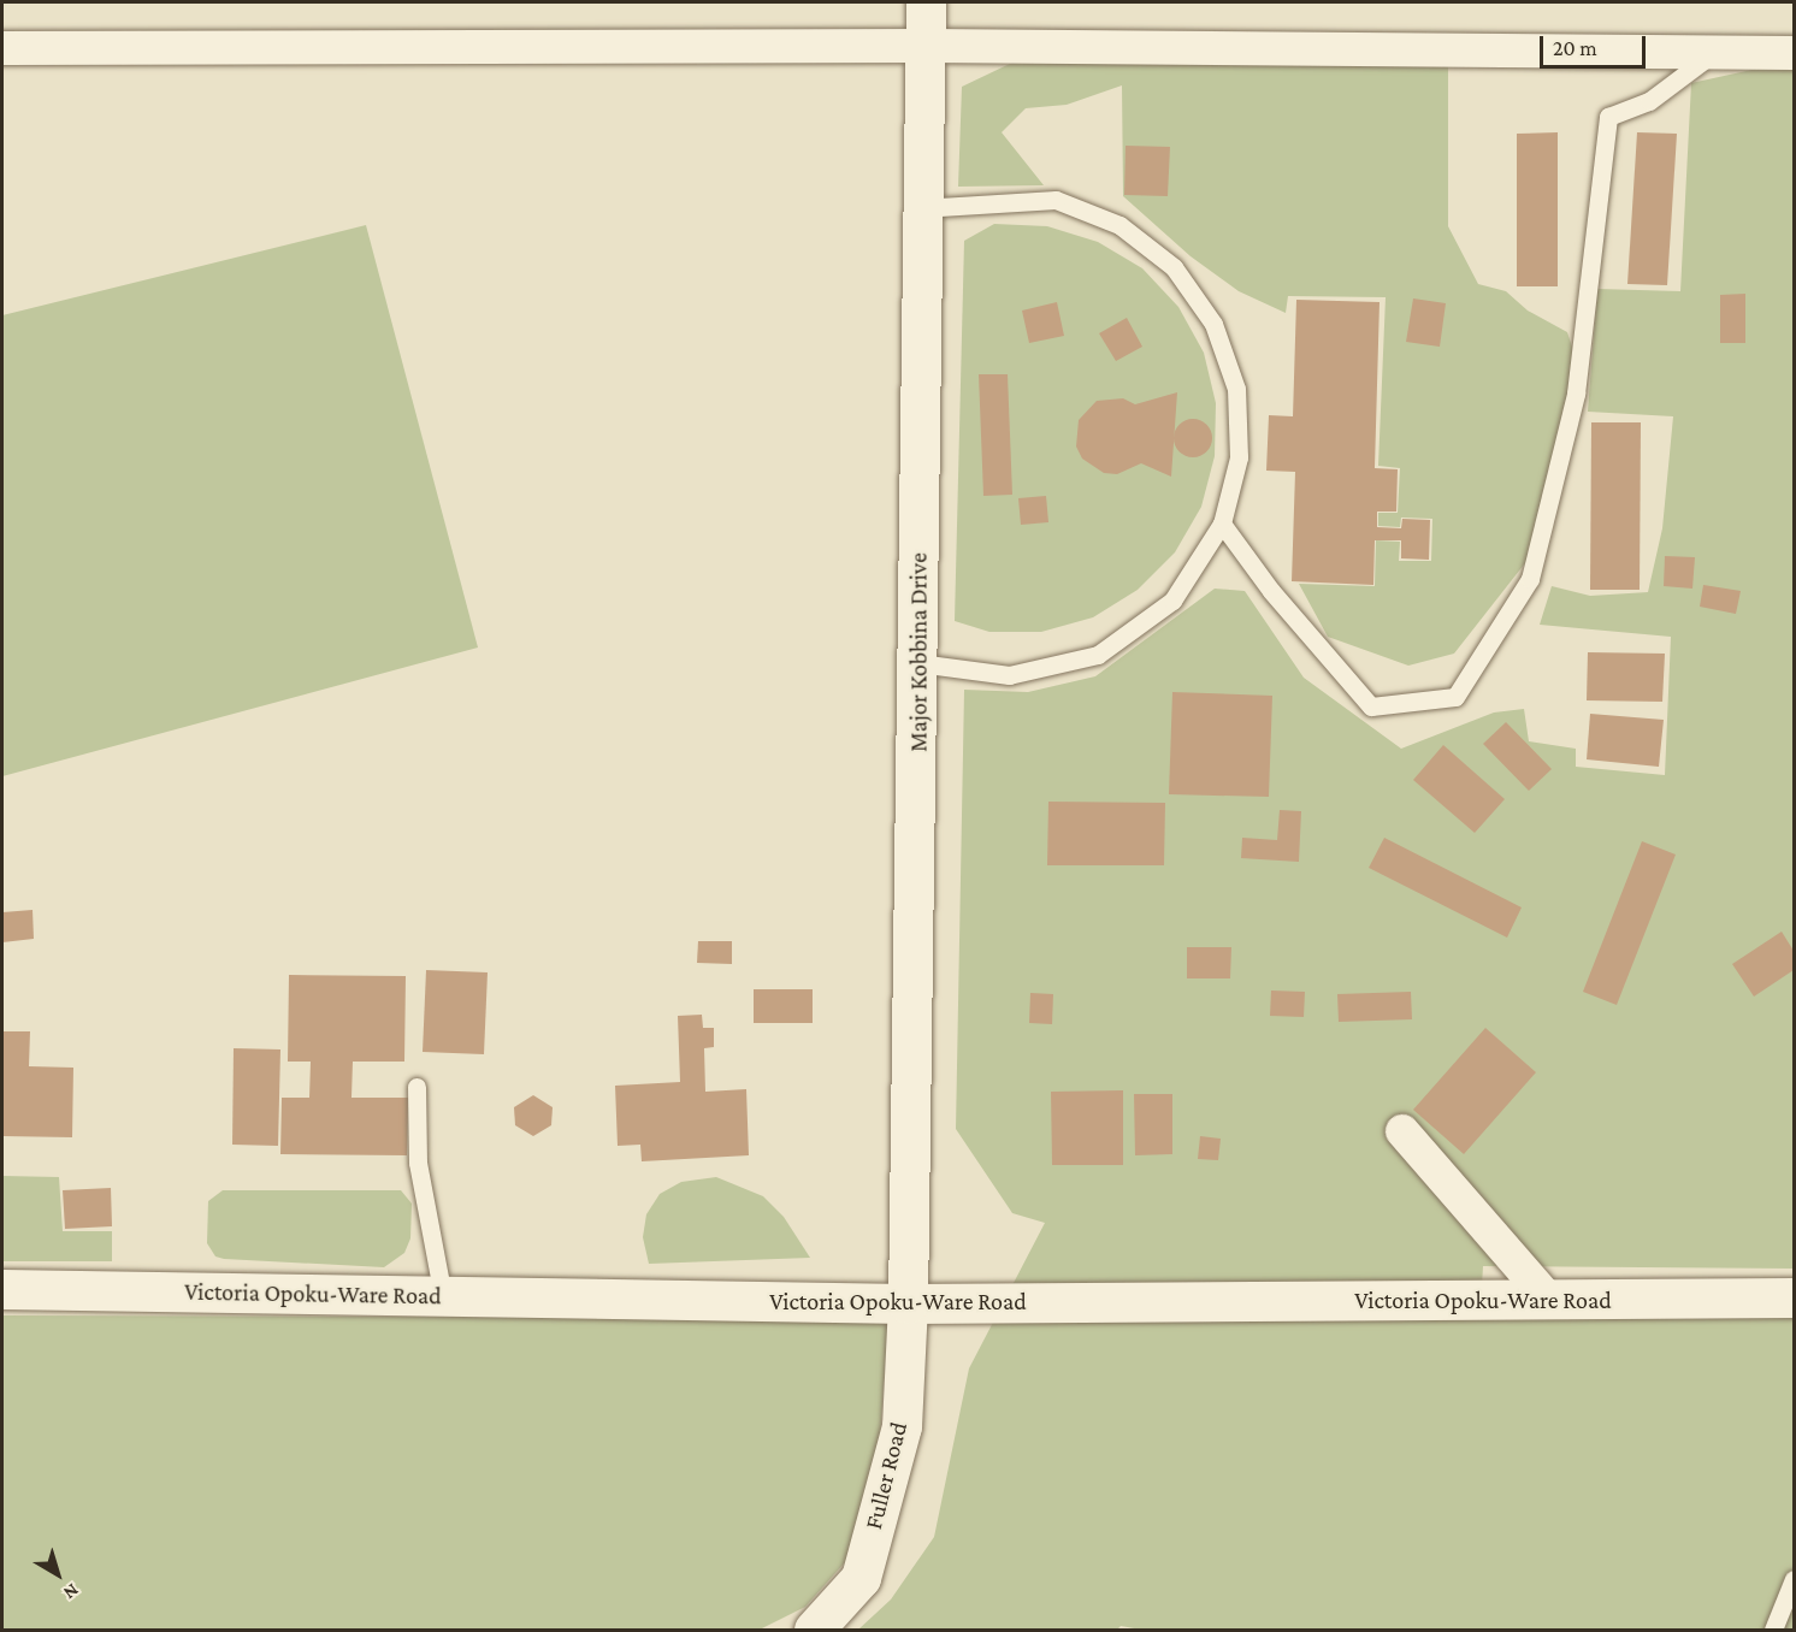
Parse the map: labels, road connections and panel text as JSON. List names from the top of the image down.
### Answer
{
  "streets": {
    "main road": ["Major Kobbina Drive", "Victoria Opoku-Ware Road", "Fuller Road"]
  },
  "crossings": [
    ["Major Kobbina Drive", "Victoria Opoku-Ware Road"],
    ["Major Kobbina Drive", "Fuller Road"],
    ["Victoria Opoku-Ware Road", "Fuller Road"]
  ],
  "scale_bar": "20 m",
  "north": "bottom right"
}
